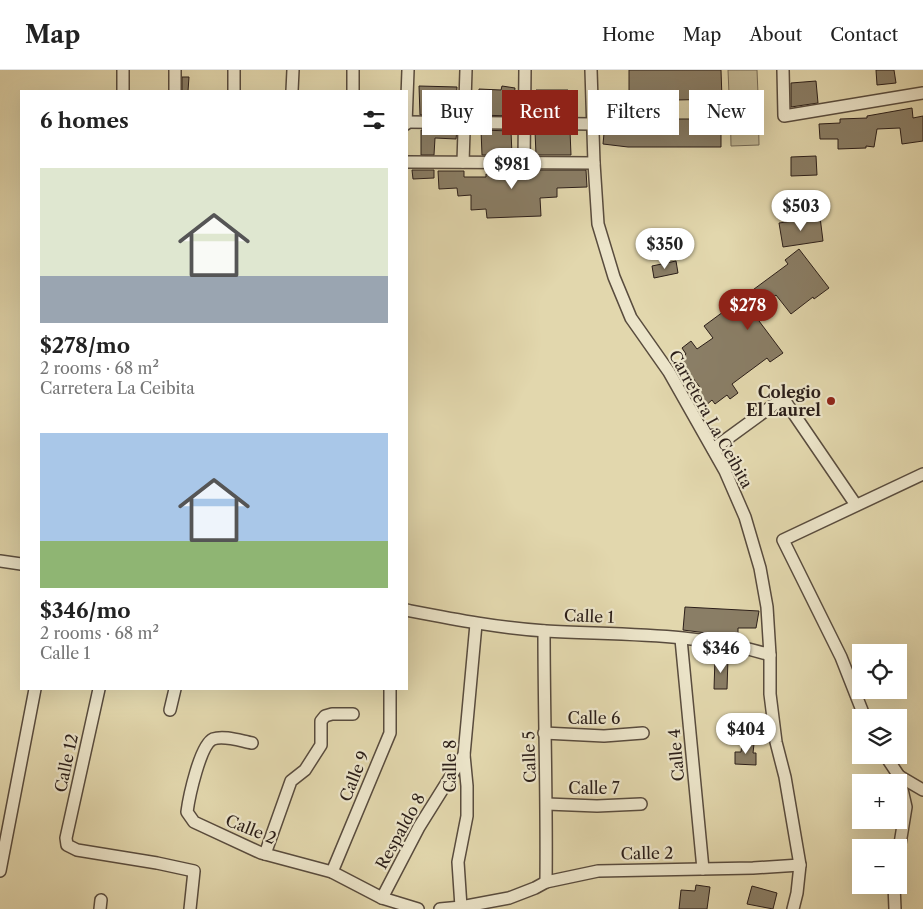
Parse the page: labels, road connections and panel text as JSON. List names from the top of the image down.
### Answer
{
  "streets": {
    "street": [
      "Carretera La Ceibita",
      "Calle 1",
      "Calle 6",
      "Calle 4",
      "Calle 5",
      "Calle 12",
      "Calle 8",
      "Calle 9",
      "Calle 7",
      "Calle 2",
      "Respaldo 8"
    ]
  },
  "crossings": [
    ["Carretera La Ceibita", "Calle 1"],
    ["Carretera La Ceibita", "Calle 2"],
    ["Calle 1", "Calle 4"],
    ["Calle 1", "Calle 5"],
    ["Calle 1", "Calle 8"],
    ["Calle 6", "Calle 5"],
    ["Calle 4", "Calle 2"],
    ["Calle 5", "Calle 7"],
    ["Calle 5", "Calle 2"],
    ["Calle 8", "Calle 2"],
    ["Calle 8", "Respaldo 8"],
    ["Calle 9", "Calle 2"],
    ["Calle 2", "Respaldo 8"]
  ],
  "places": ["Colegio El Laurel"],
  "page": {
    "header": "Map",
    "nav": [
      "Home",
      "Map",
      "About",
      "Contact"
    ],
    "chip": [
      "Buy",
      "Rent",
      "Filters",
      "New"
    ],
    "heading": "6 homes",
    "price": [
      "$981",
      "$503",
      "$350",
      "$278",
      "$346",
      "$404"
    ],
    "list": [
      {
        "name": "$278/mo",
        "note": "2 rooms · 68 m² · Carretera La Ceibita"
      },
      {
        "name": "$346/mo",
        "note": "2 rooms · 68 m² · Calle 1"
      }
    ],
    "map_buttons": ["+", "−"]
  }
}
